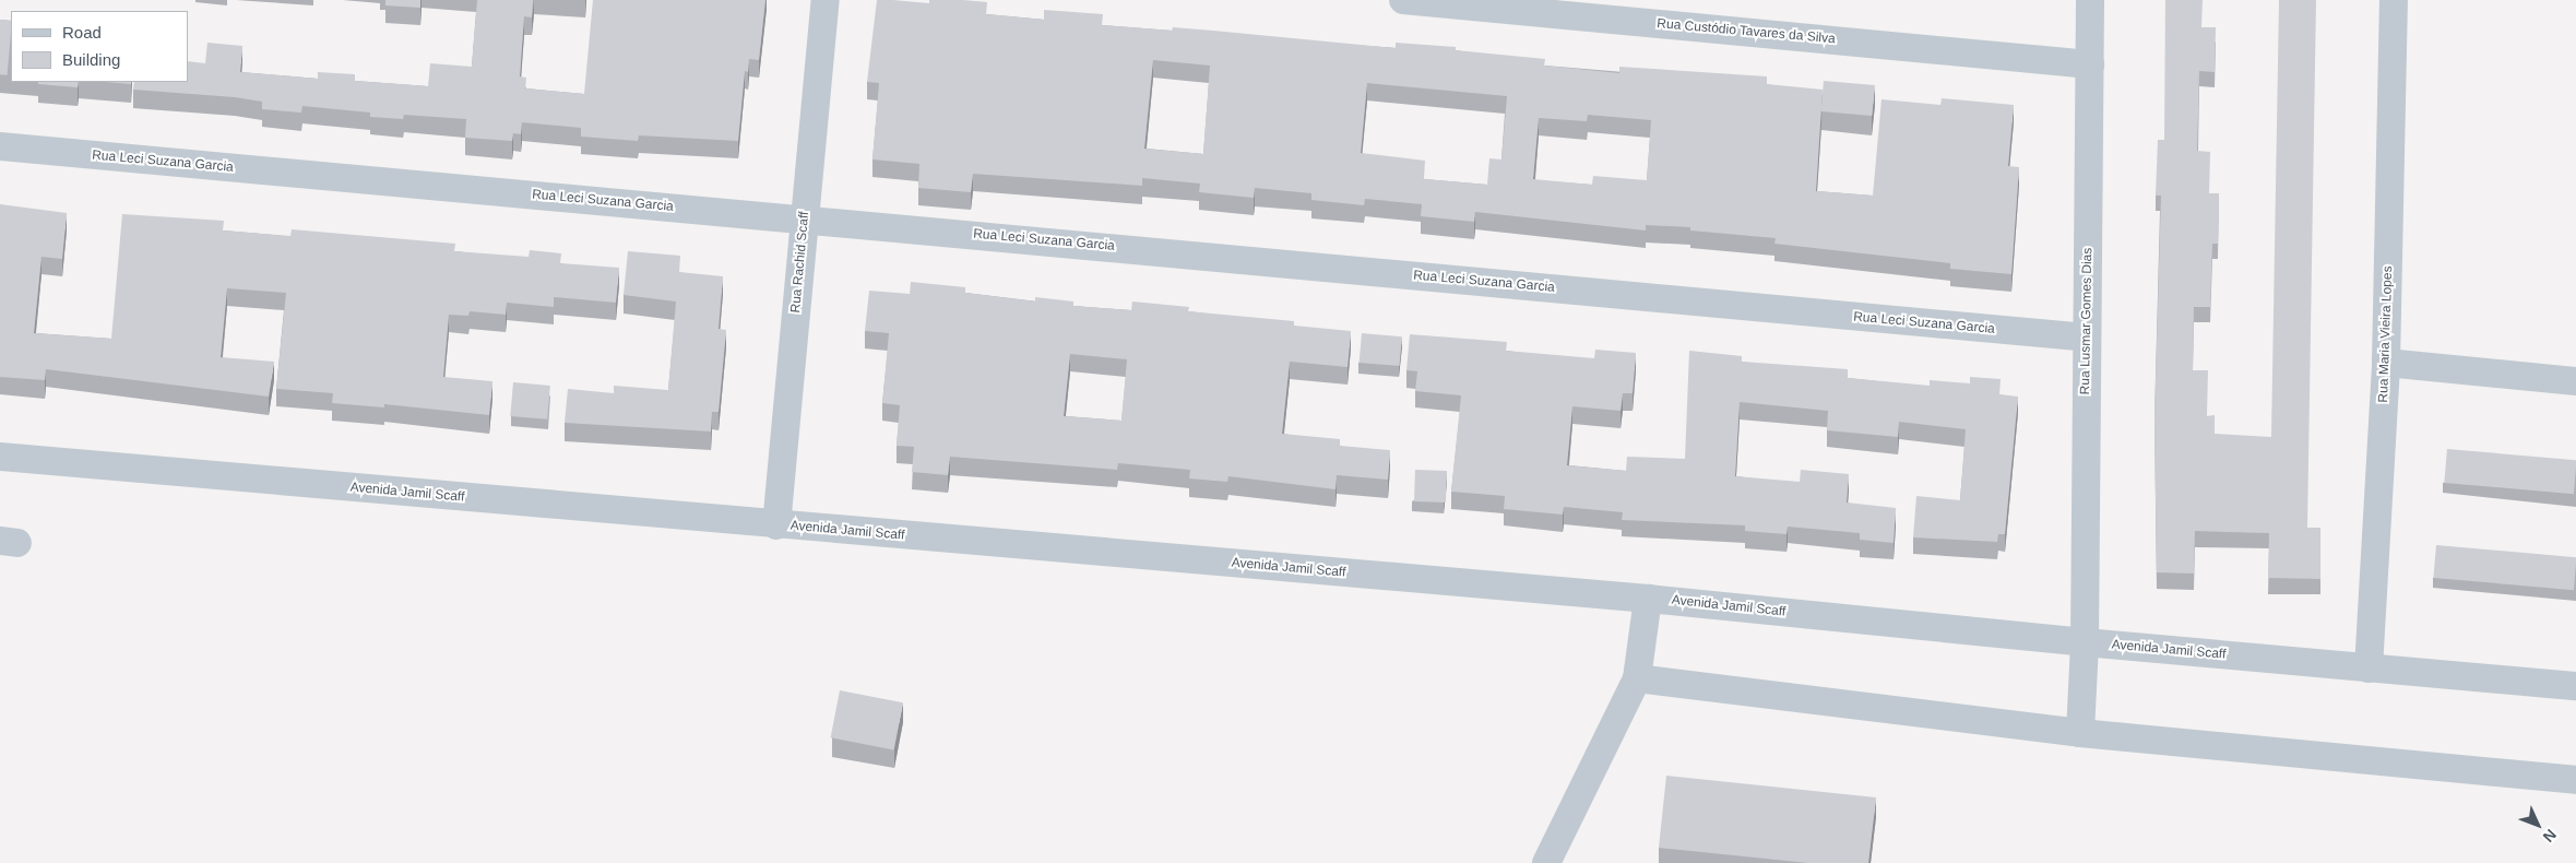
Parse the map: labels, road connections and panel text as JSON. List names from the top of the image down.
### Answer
{
  "streets": {
    "street": [
      "Rua Custódio Tavares da Silva",
      "Rua Leci Suzana Garcia",
      "Rua Rachid Scaff",
      "Rua Lusmar Gomes Dias",
      "Rua Maria Vieira Lopes",
      "Avenida Jamil Scaff"
    ]
  },
  "crossings": [
    ["Rua Custódio Tavares da Silva", "Rua Lusmar Gomes Dias"],
    ["Rua Leci Suzana Garcia", "Rua Rachid Scaff"],
    ["Rua Leci Suzana Garcia", "Rua Lusmar Gomes Dias"],
    ["Rua Rachid Scaff", "Avenida Jamil Scaff"],
    ["Rua Lusmar Gomes Dias", "Avenida Jamil Scaff"],
    ["Rua Maria Vieira Lopes", "Avenida Jamil Scaff"]
  ],
  "legend": ["Road", "Building"],
  "north": "bottom right"
}
